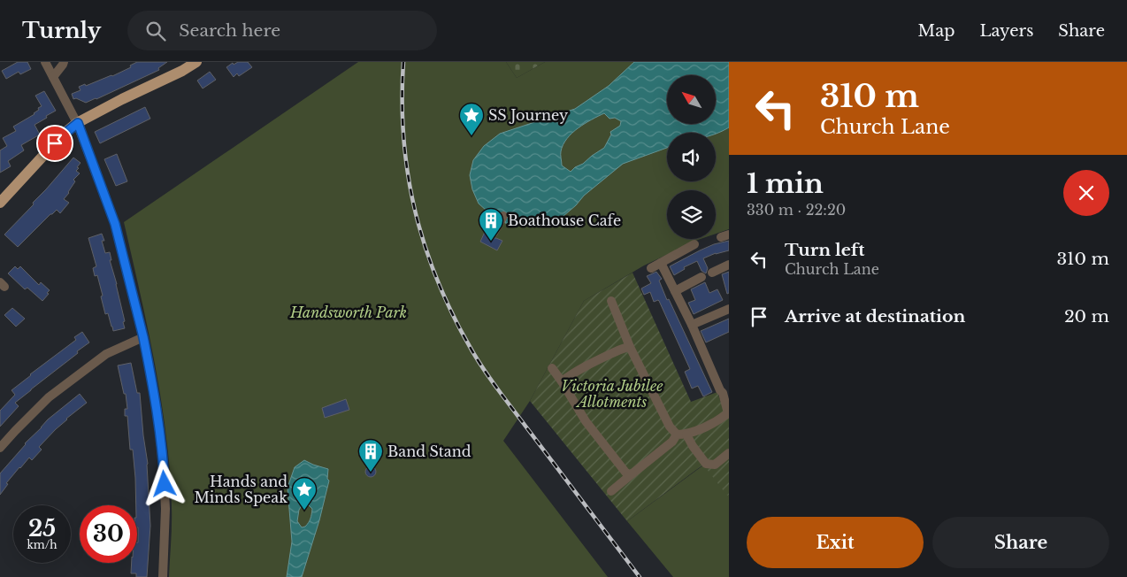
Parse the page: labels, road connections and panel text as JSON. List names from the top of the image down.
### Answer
{
  "parks": ["Handsworth Park", "Victoria Jubilee Allotments"],
  "places": {
    "place": ["SS Journey", "Hands and Minds Speak"],
    "building": ["Boathouse Cafe", "Band Stand"]
  },
  "north": "top left",
  "page": {
    "header": "Turnly",
    "search": "Search here",
    "nav": ["Map", "Layers", "Share"],
    "turn": ["310 m", "Church Lane"],
    "heading": ["1 min", "330 m · 22:20"],
    "list": [
      {
        "name": "Turn left",
        "note": "Church Lane",
        "value": "310 m"
      },
      {
        "name": "Arrive at destination",
        "value": "20 m"
      }
    ],
    "speed": "25 km/h",
    "limit": "30",
    "buttons": ["Exit", "Share"]
  }
}
